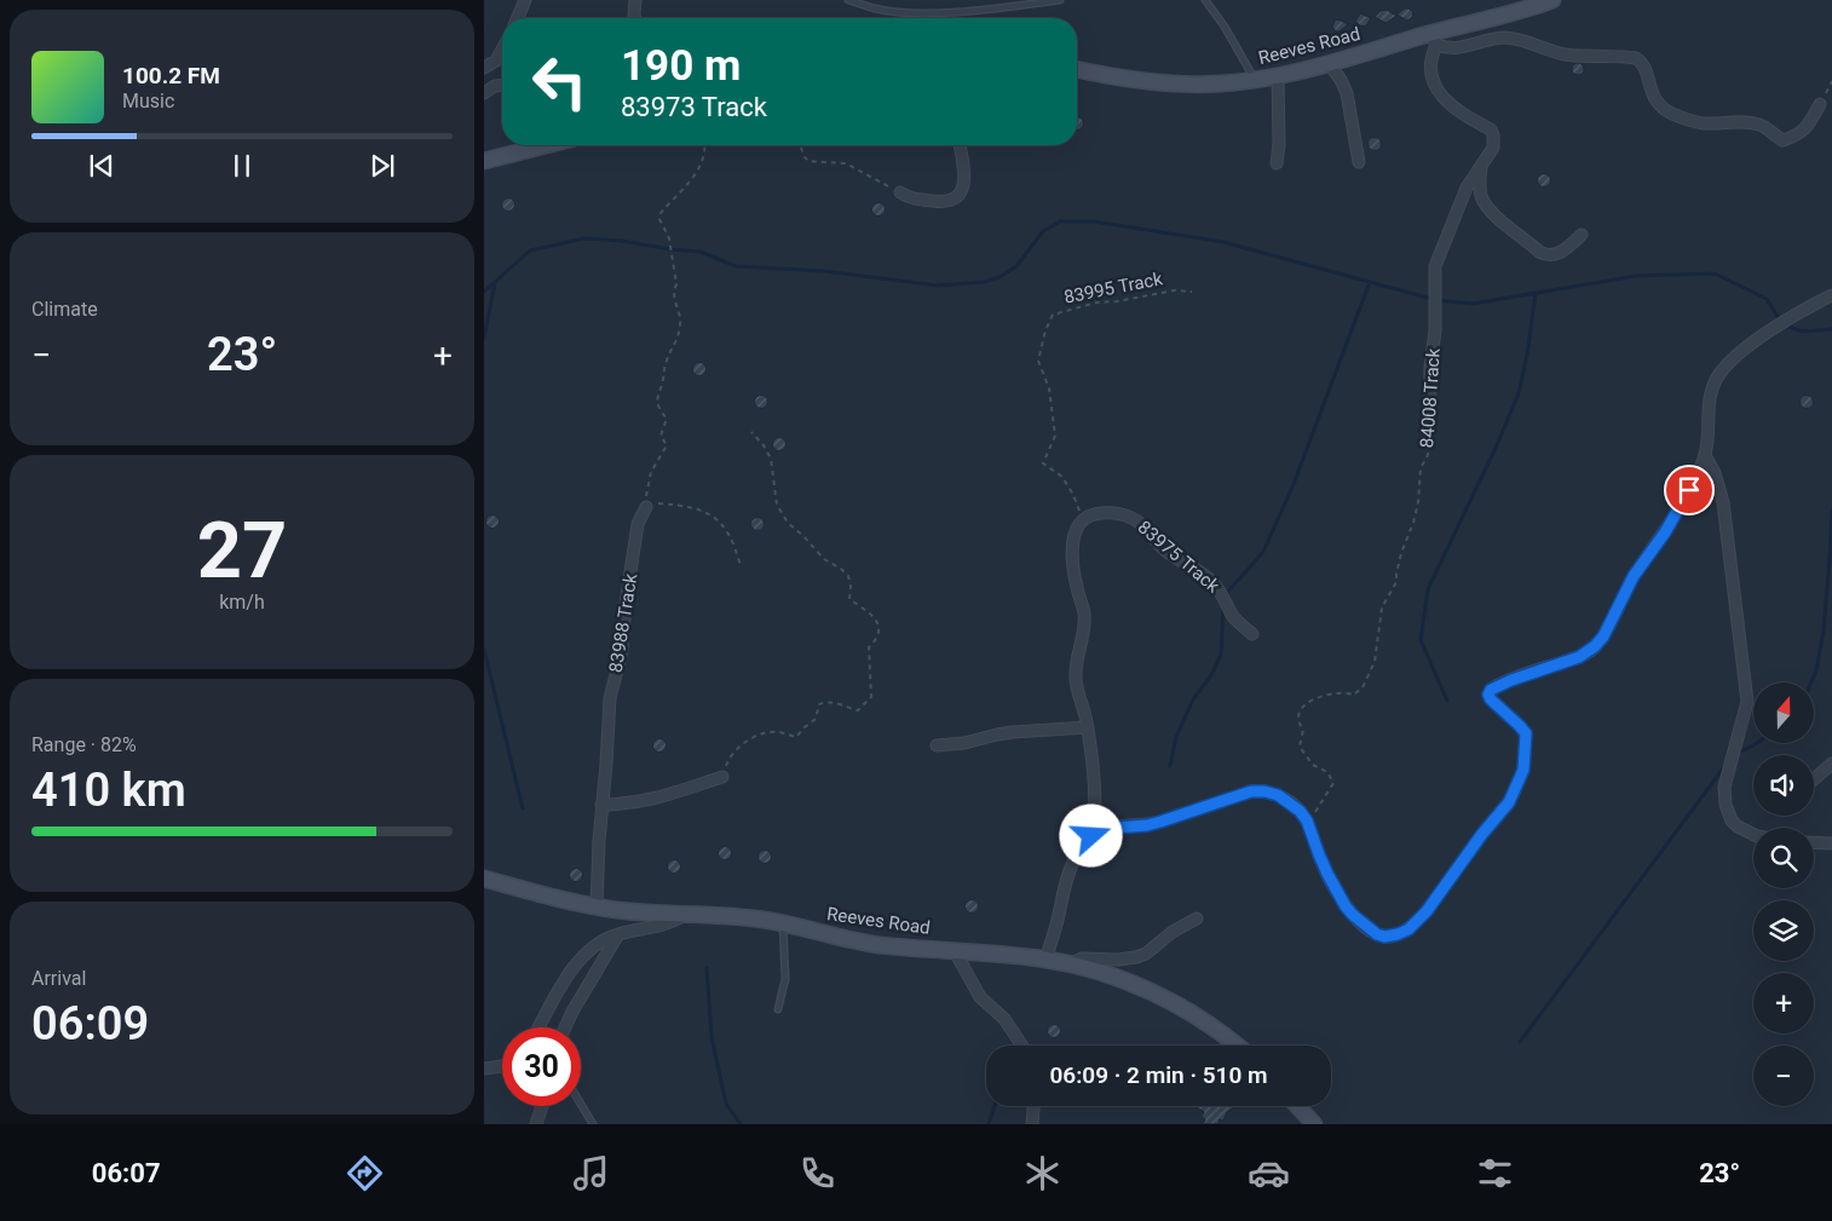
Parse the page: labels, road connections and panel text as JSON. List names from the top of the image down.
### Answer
{
  "streets": {
    "street": [
      "Reeves Road",
      "84008 Track",
      "83975 Track",
      "83988 Track"
    ],
    "path": ["83995 Track"]
  },
  "crossings": [
    ["Reeves Road", "84008 Track"],
    ["Reeves Road", "83988 Track"],
    ["83995 Track", "83975 Track"]
  ],
  "north": "top",
  "page": {
    "turn": ["190 m", "83973 Track"],
    "song": ["100.2 FM", "Music"],
    "tile": [
      "Climate",
      ["27", "km/h"],
      ["Range · 82%", "410 km"],
      ["Arrival", "06:09"]
    ],
    "heat": ["−", "23°", "+"],
    "map_buttons": ["+", "−"],
    "limit": "30",
    "trip": "06:09 · 2 min · 510 m",
    "tabs": ["06:07", "23°"]
  }
}
